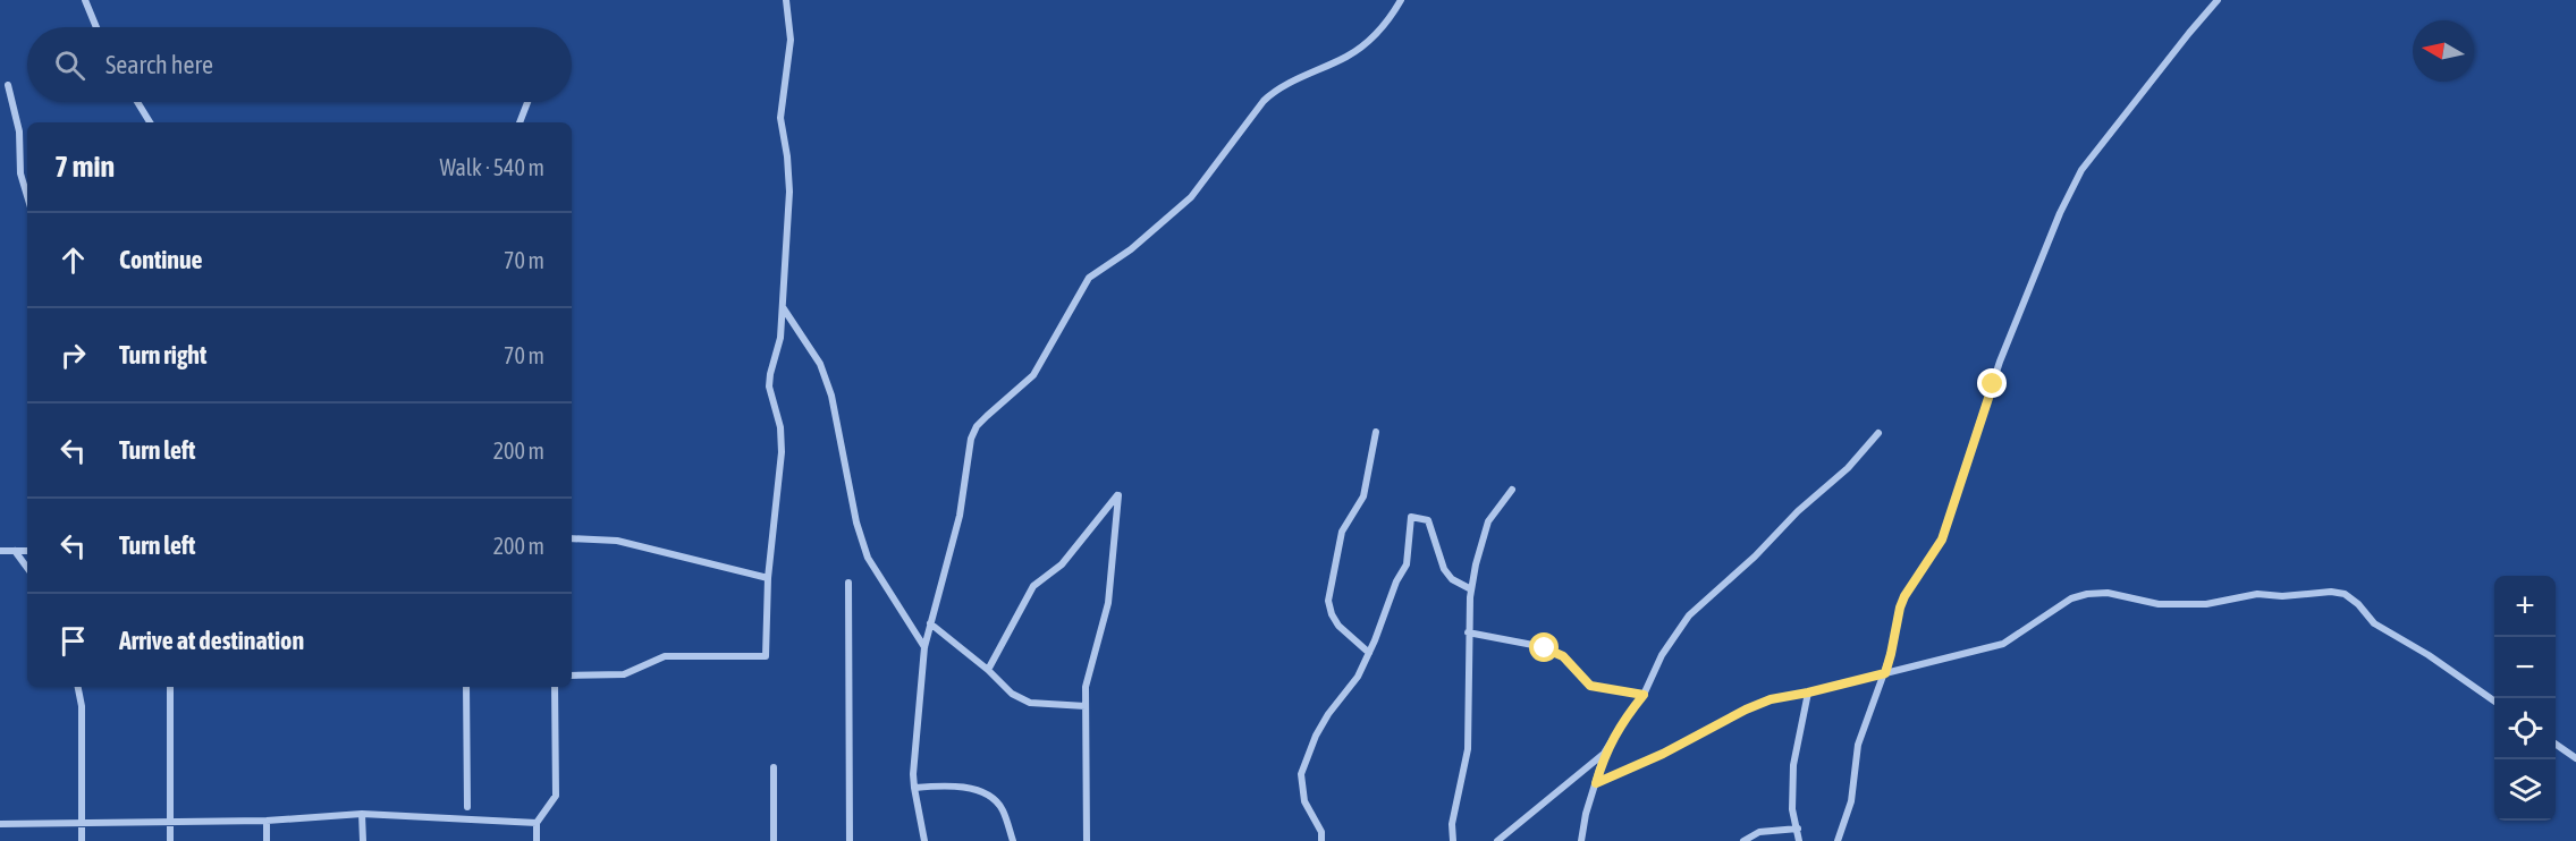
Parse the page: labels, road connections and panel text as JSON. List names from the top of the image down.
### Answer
{
  "north": "left",
  "page": {
    "search": "Search here",
    "heading": ["7 min", "Walk · 540 m"],
    "list": [
      ["Continue", "70 m"],
      ["Turn right", "70 m"],
      ["Turn left", "200 m"],
      ["Turn left", "200 m"],
      "Arrive at destination"
    ],
    "map_buttons": ["+", "−"]
  }
}
